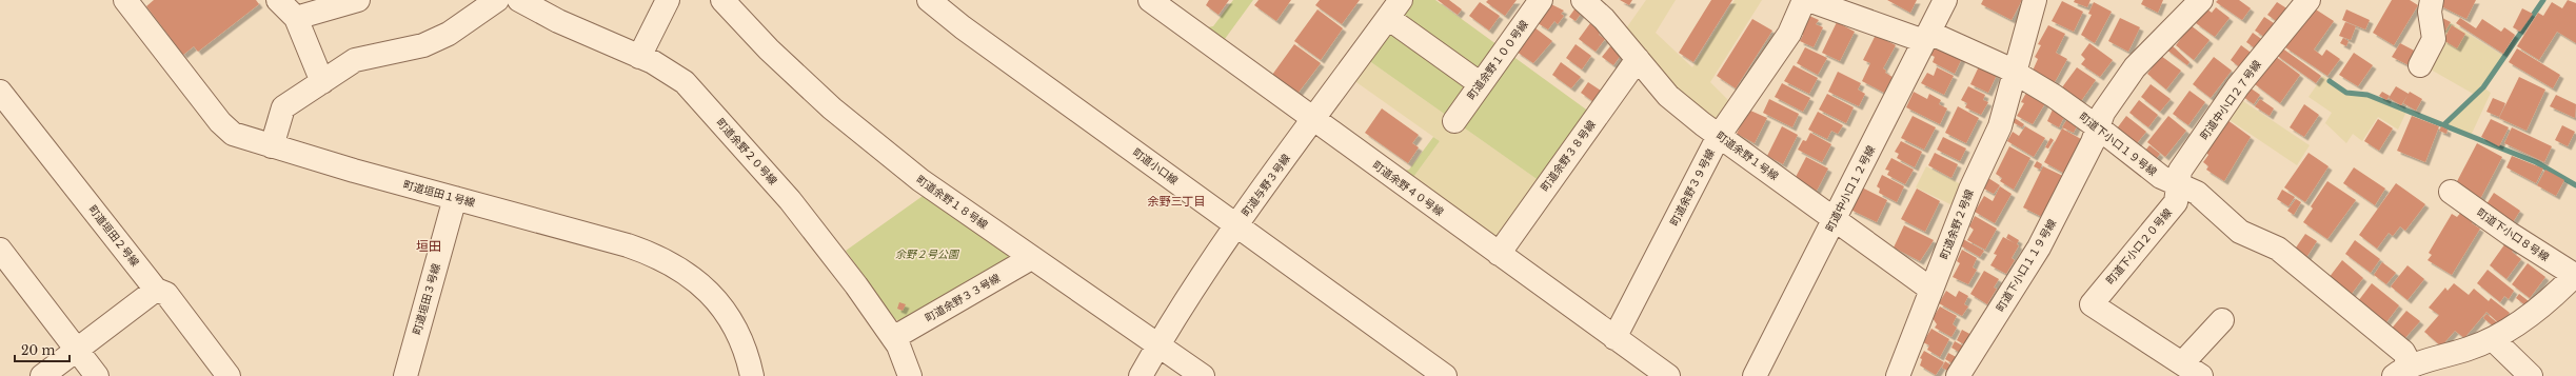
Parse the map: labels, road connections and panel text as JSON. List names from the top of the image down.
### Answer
{
  "streets": {
    "street": [
      "町道余野１００号線",
      "町道中小口２７号線",
      "町道下小口１９号線",
      "町道余野２０号線",
      "町道余野３８号線",
      "町道余野１号線",
      "町道小口線",
      "町道与野３号線",
      "町道余野３９号線",
      "町道余野４０号線",
      "町道中小口１２号線",
      "町道垣田１号線",
      "町道余野１８号線",
      "町道余野２号線",
      "町道下小口８号線",
      "町道垣田２号線",
      "町道下小口２０号線",
      "町道下小口１１９号線",
      "町道余野３３号線",
      "町道垣田３号線"
    ]
  },
  "crossings": [
    ["町道中小口２７号線", "町道下小口１９号線"],
    ["町道中小口２７号線", "町道下小口２０号線"],
    ["町道下小口１９号線", "町道中小口１２号線"],
    ["町道下小口１９号線", "町道余野２号線"],
    ["町道下小口１９号線", "町道下小口２０号線"],
    ["町道下小口１９号線", "町道下小口１１９号線"],
    ["町道余野２０号線", "町道余野３３号線"],
    ["町道余野３８号線", "町道余野１号線"],
    ["町道余野３８号線", "町道余野４０号線"],
    ["町道余野１号線", "町道余野３９号線"],
    ["町道余野１号線", "町道中小口１２号線"],
    ["町道余野１号線", "町道余野２号線"],
    ["町道小口線", "町道与野３号線"],
    ["町道与野３号線", "町道余野４０号線"],
    ["町道与野３号線", "町道余野１８号線"],
    ["町道余野３９号線", "町道余野４０号線"],
    ["町道垣田１号線", "町道垣田３号線"],
    ["町道余野１８号線", "町道余野３３号線"]
  ],
  "districts": ["余野三丁目", "垣田"],
  "parks": ["余野２号公園"],
  "scale_bar": "20 m"
}
